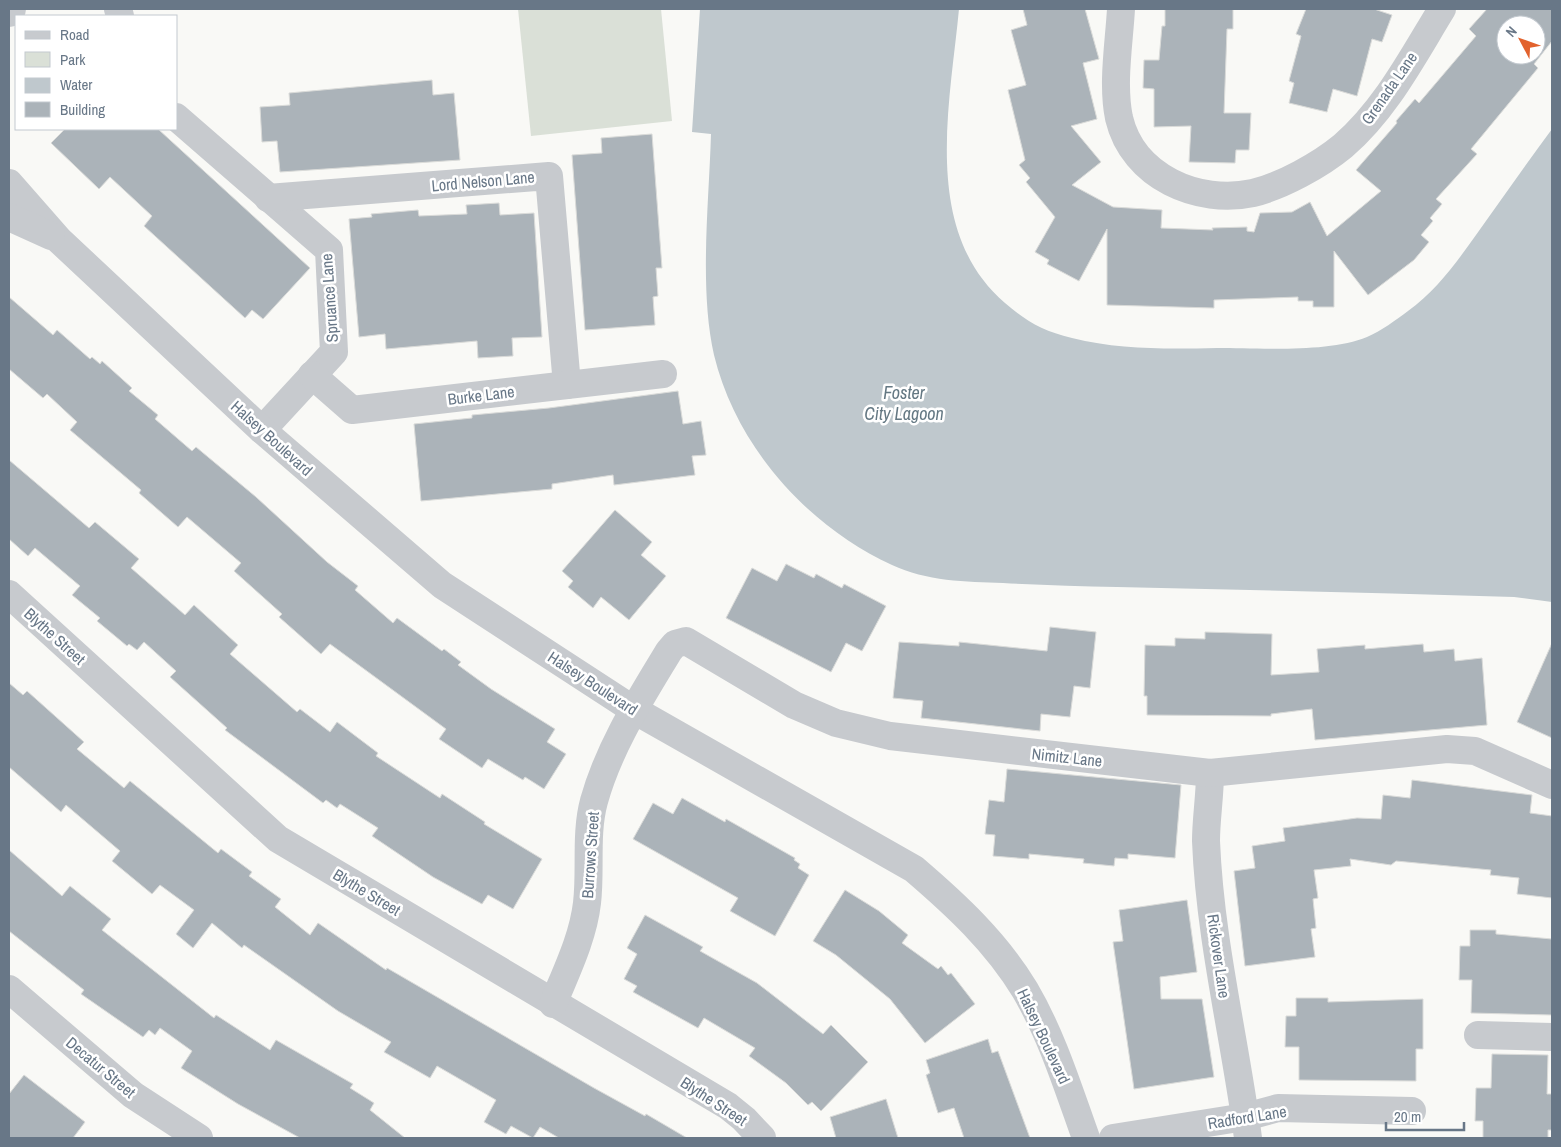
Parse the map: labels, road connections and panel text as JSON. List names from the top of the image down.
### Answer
{
  "streets": {
    "street": [
      "Grenada Lane",
      "Lord Nelson Lane",
      "Spruance Lane",
      "Burke Lane",
      "Halsey Boulevard",
      "Blythe Street",
      "Nimitz Lane",
      "Burrows Street",
      "Rickover Lane",
      "Decatur Street",
      "Radford Lane"
    ]
  },
  "crossings": [
    ["Lord Nelson Lane", "Spruance Lane"],
    ["Lord Nelson Lane", "Burke Lane"],
    ["Spruance Lane", "Burke Lane"],
    ["Spruance Lane", "Halsey Boulevard"],
    ["Halsey Boulevard", "Nimitz Lane"],
    ["Halsey Boulevard", "Burrows Street"],
    ["Blythe Street", "Burrows Street"],
    ["Nimitz Lane", "Burrows Street"],
    ["Nimitz Lane", "Rickover Lane"],
    ["Rickover Lane", "Radford Lane"]
  ],
  "water": ["Foster City Lagoon"],
  "legend": [
    "Road",
    "Park",
    "Water",
    "Building"
  ],
  "scale_bar": "20 m",
  "north": "top left"
}
